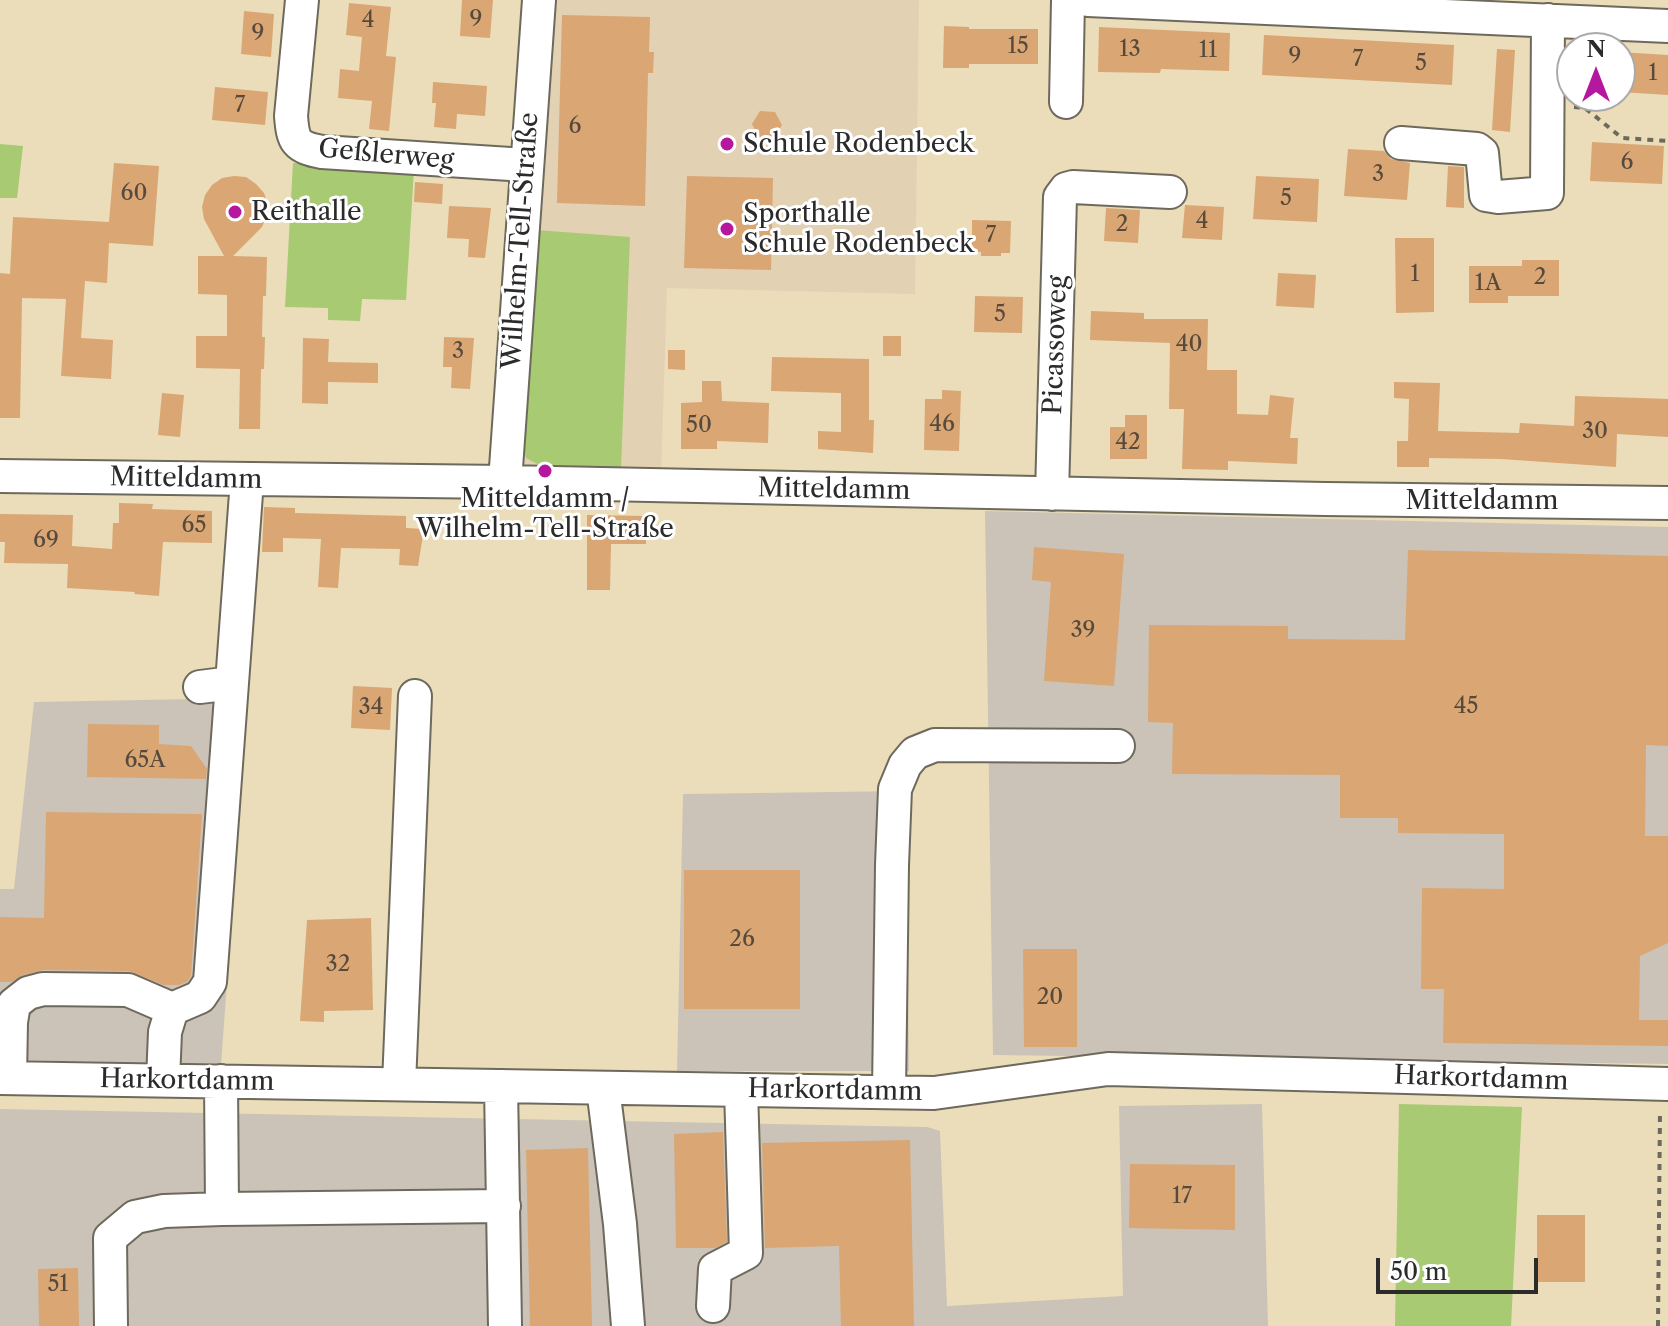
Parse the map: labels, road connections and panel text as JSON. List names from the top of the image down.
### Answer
{
  "streets": {
    "street": [
      "Geßlerweg",
      "Wilhelm-Tell-Straße",
      "Picassoweg",
      "Mitteldamm",
      "Harkortdamm"
    ]
  },
  "crossings": [
    ["Geßlerweg", "Wilhelm-Tell-Straße"],
    ["Wilhelm-Tell-Straße", "Mitteldamm"],
    ["Picassoweg", "Mitteldamm"]
  ],
  "places": [
    "Schule Rodenbeck",
    "Reithalle",
    "Sporthalle Schule Rodenbeck",
    "Mitteldamm / Wilhelm-Tell-Straße"
  ],
  "house_numbers": [
    "9",
    "4",
    "9",
    "15",
    "13",
    "11",
    "9",
    "7",
    "5",
    "1",
    "7",
    "6",
    "6",
    "3",
    "60",
    "5",
    "4",
    "2",
    "7",
    "1",
    "2",
    "1A",
    "5",
    "40",
    "3",
    "46",
    "50",
    "30",
    "42",
    "65",
    "69",
    "39",
    "45",
    "34",
    "65A",
    "26",
    "32",
    "20",
    "17",
    "51"
  ],
  "scale_bar": "50 m",
  "north": "top"
}
